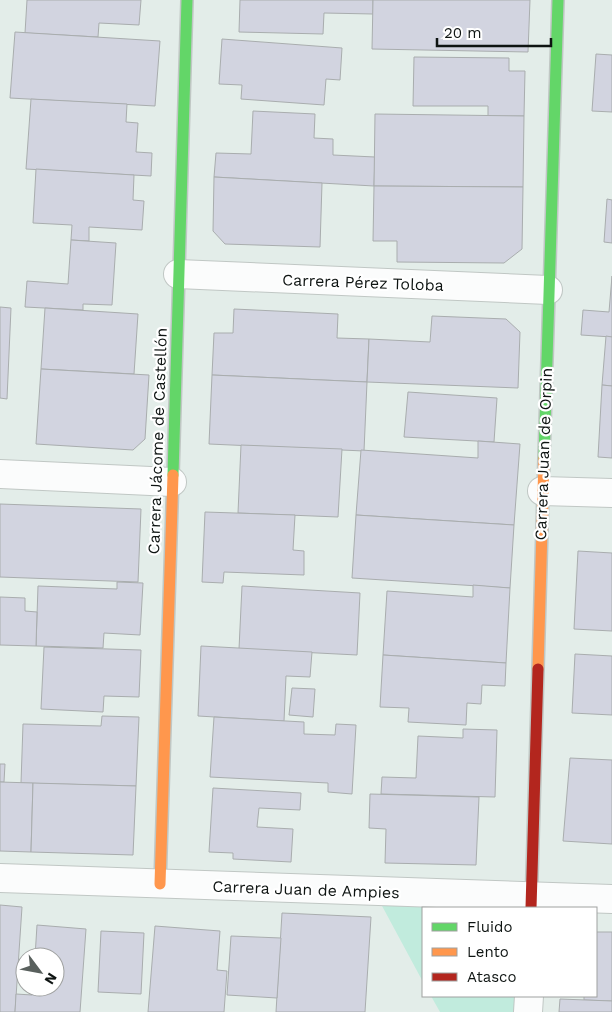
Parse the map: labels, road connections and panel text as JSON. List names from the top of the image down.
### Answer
{
  "streets": {
    "street": [
      "Carrera Pérez Toloba",
      "Carrera Jácome de Castellón",
      "Carrera Juan de Orpin",
      "Carrera Juan de Ampies"
    ]
  },
  "crossings": [
    ["Carrera Pérez Toloba", "Carrera Jácome de Castellón"],
    ["Carrera Pérez Toloba", "Carrera Juan de Orpin"],
    ["Carrera Jácome de Castellón", "Carrera Juan de Ampies"],
    ["Carrera Juan de Orpin", "Carrera Juan de Ampies"]
  ],
  "legend": ["Fluido", "Lento", "Atasco"],
  "scale_bar": "20 m",
  "north": "bottom right"
}
